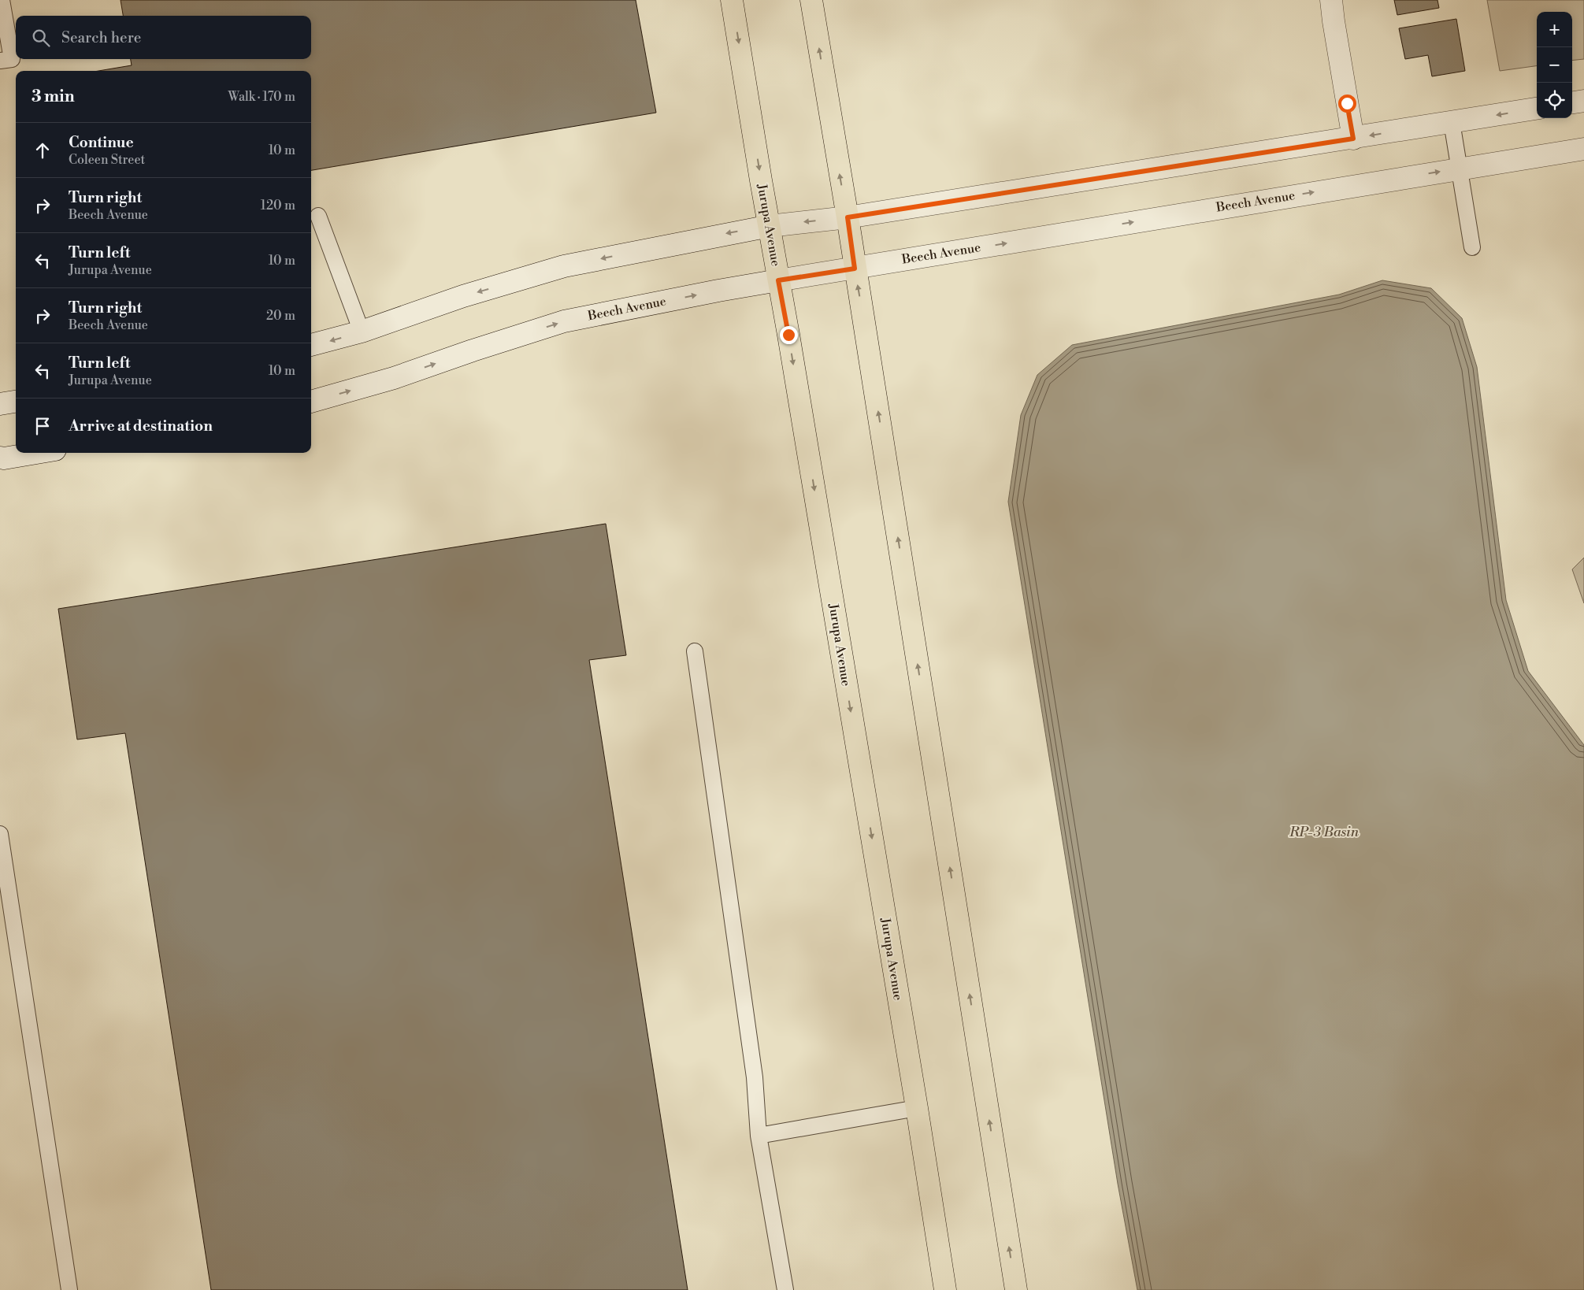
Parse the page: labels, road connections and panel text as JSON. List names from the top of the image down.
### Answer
{
  "streets": {
    "main road": ["Jurupa Avenue"],
    "street": ["Beech Avenue"]
  },
  "crossings": [
    ["Beech Avenue", "Jurupa Avenue"]
  ],
  "water": ["RP-3 Basin"],
  "page": {
    "map_buttons": ["+", "−"],
    "search": "Search here",
    "heading": ["3 min", "Walk · 170 m"],
    "list": [
      ["Continue", "Coleen Street", "10 m"],
      ["Turn right", "Beech Avenue", "120 m"],
      ["Turn left", "Jurupa Avenue", "10 m"],
      ["Turn right", "Beech Avenue", "20 m"],
      ["Turn left", "Jurupa Avenue", "10 m"],
      "Arrive at destination"
    ]
  }
}
